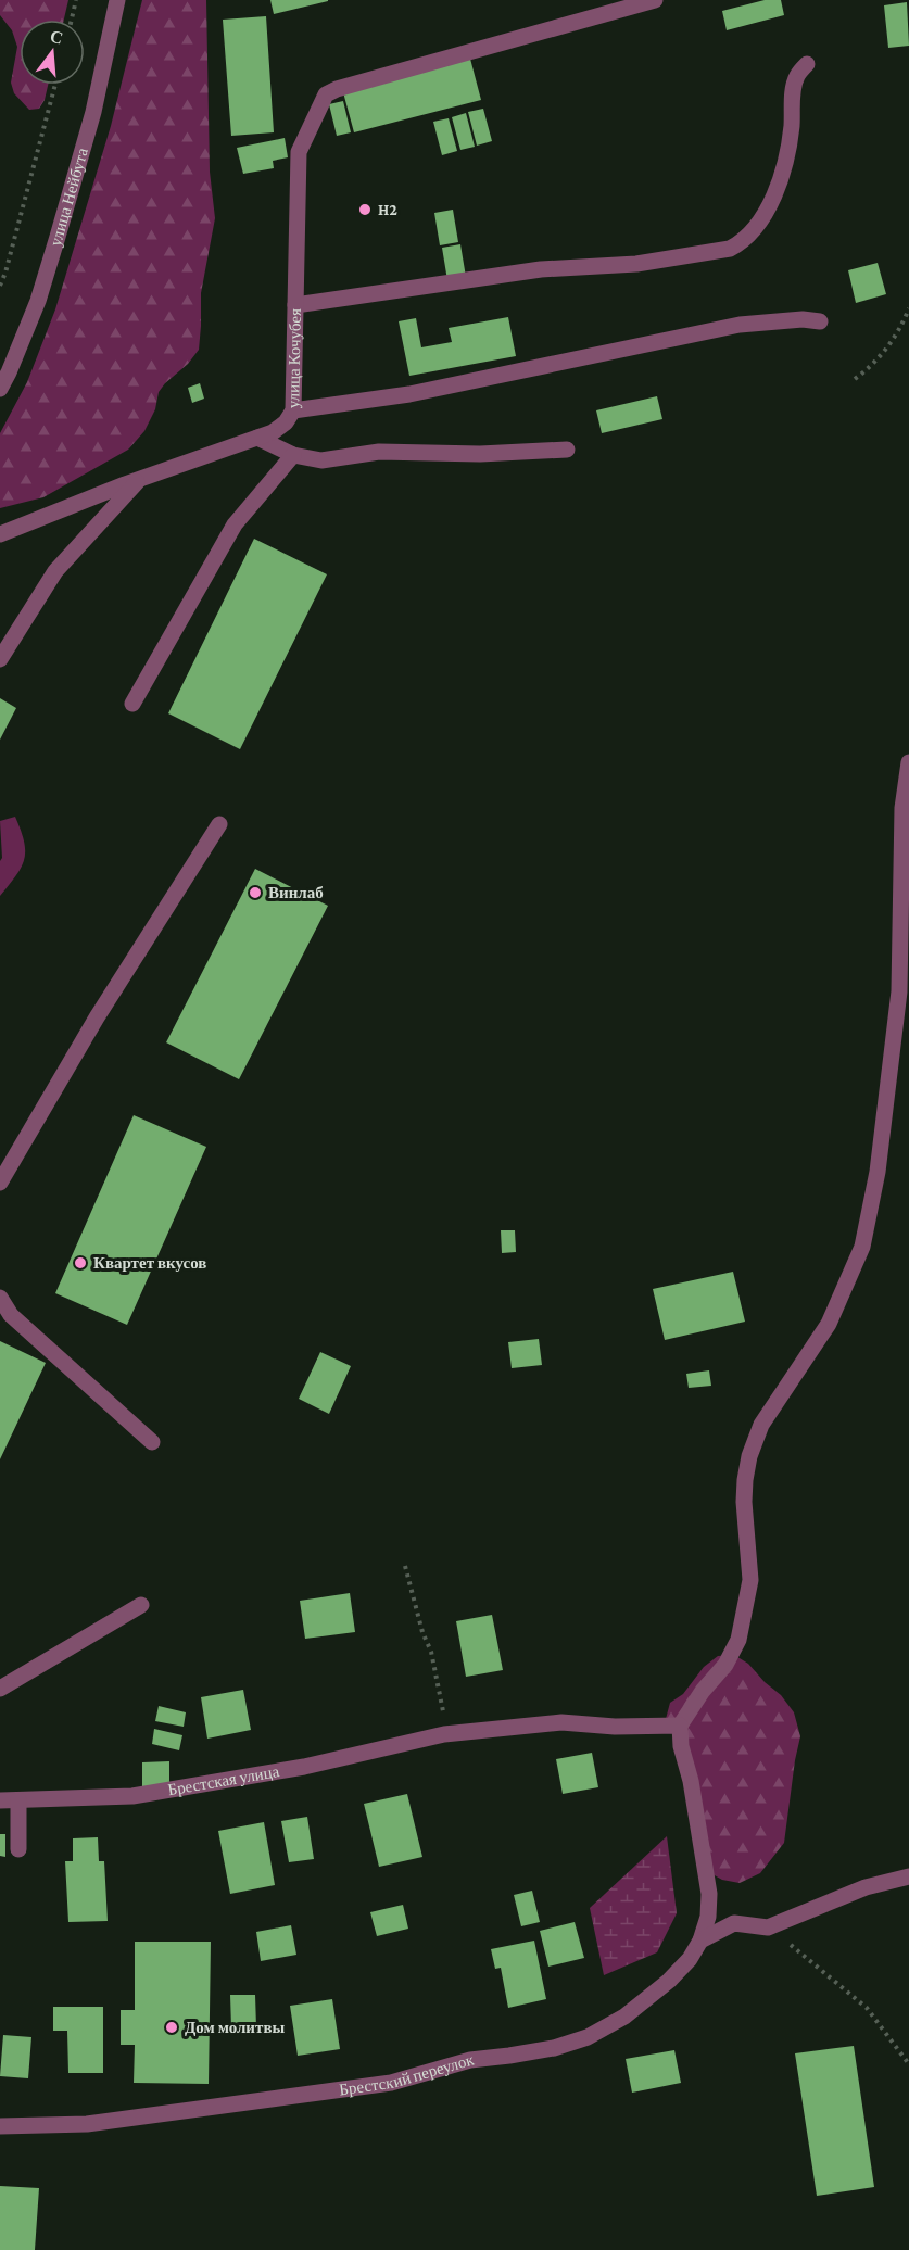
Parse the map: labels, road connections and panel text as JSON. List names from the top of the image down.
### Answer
{
  "streets": {
    "street": [
      "улица Нейбута",
      "улица Кочубея",
      "Брестская улица",
      "Брестский переулок"
    ]
  },
  "places": [
    "H2",
    "Винлаб",
    "Квартет вкусов",
    "Дом молитвы"
  ],
  "north": "top"
}
